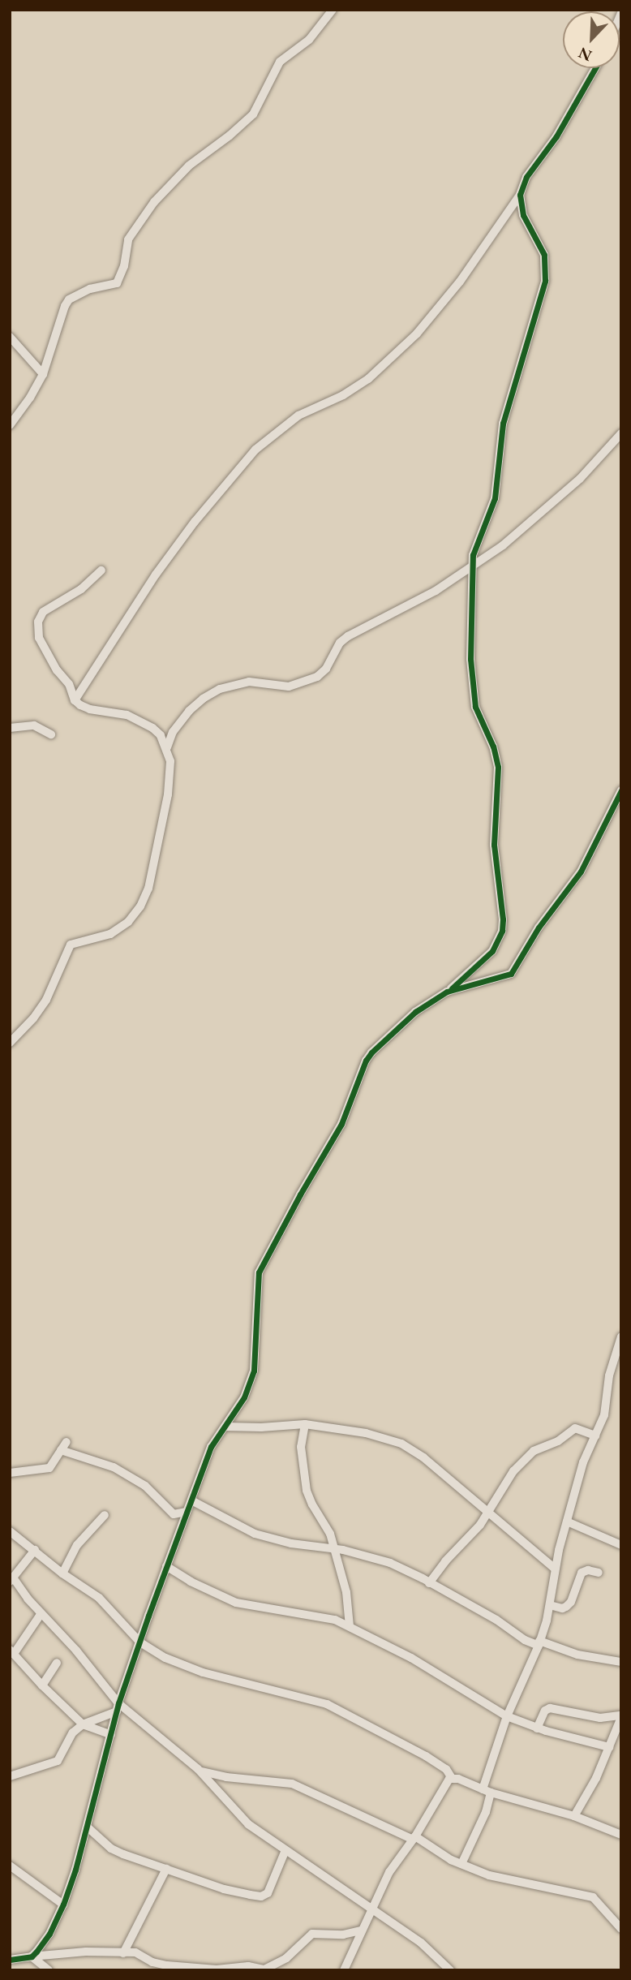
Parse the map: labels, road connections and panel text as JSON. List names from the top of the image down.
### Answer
{
  "north": "bottom left"
}
